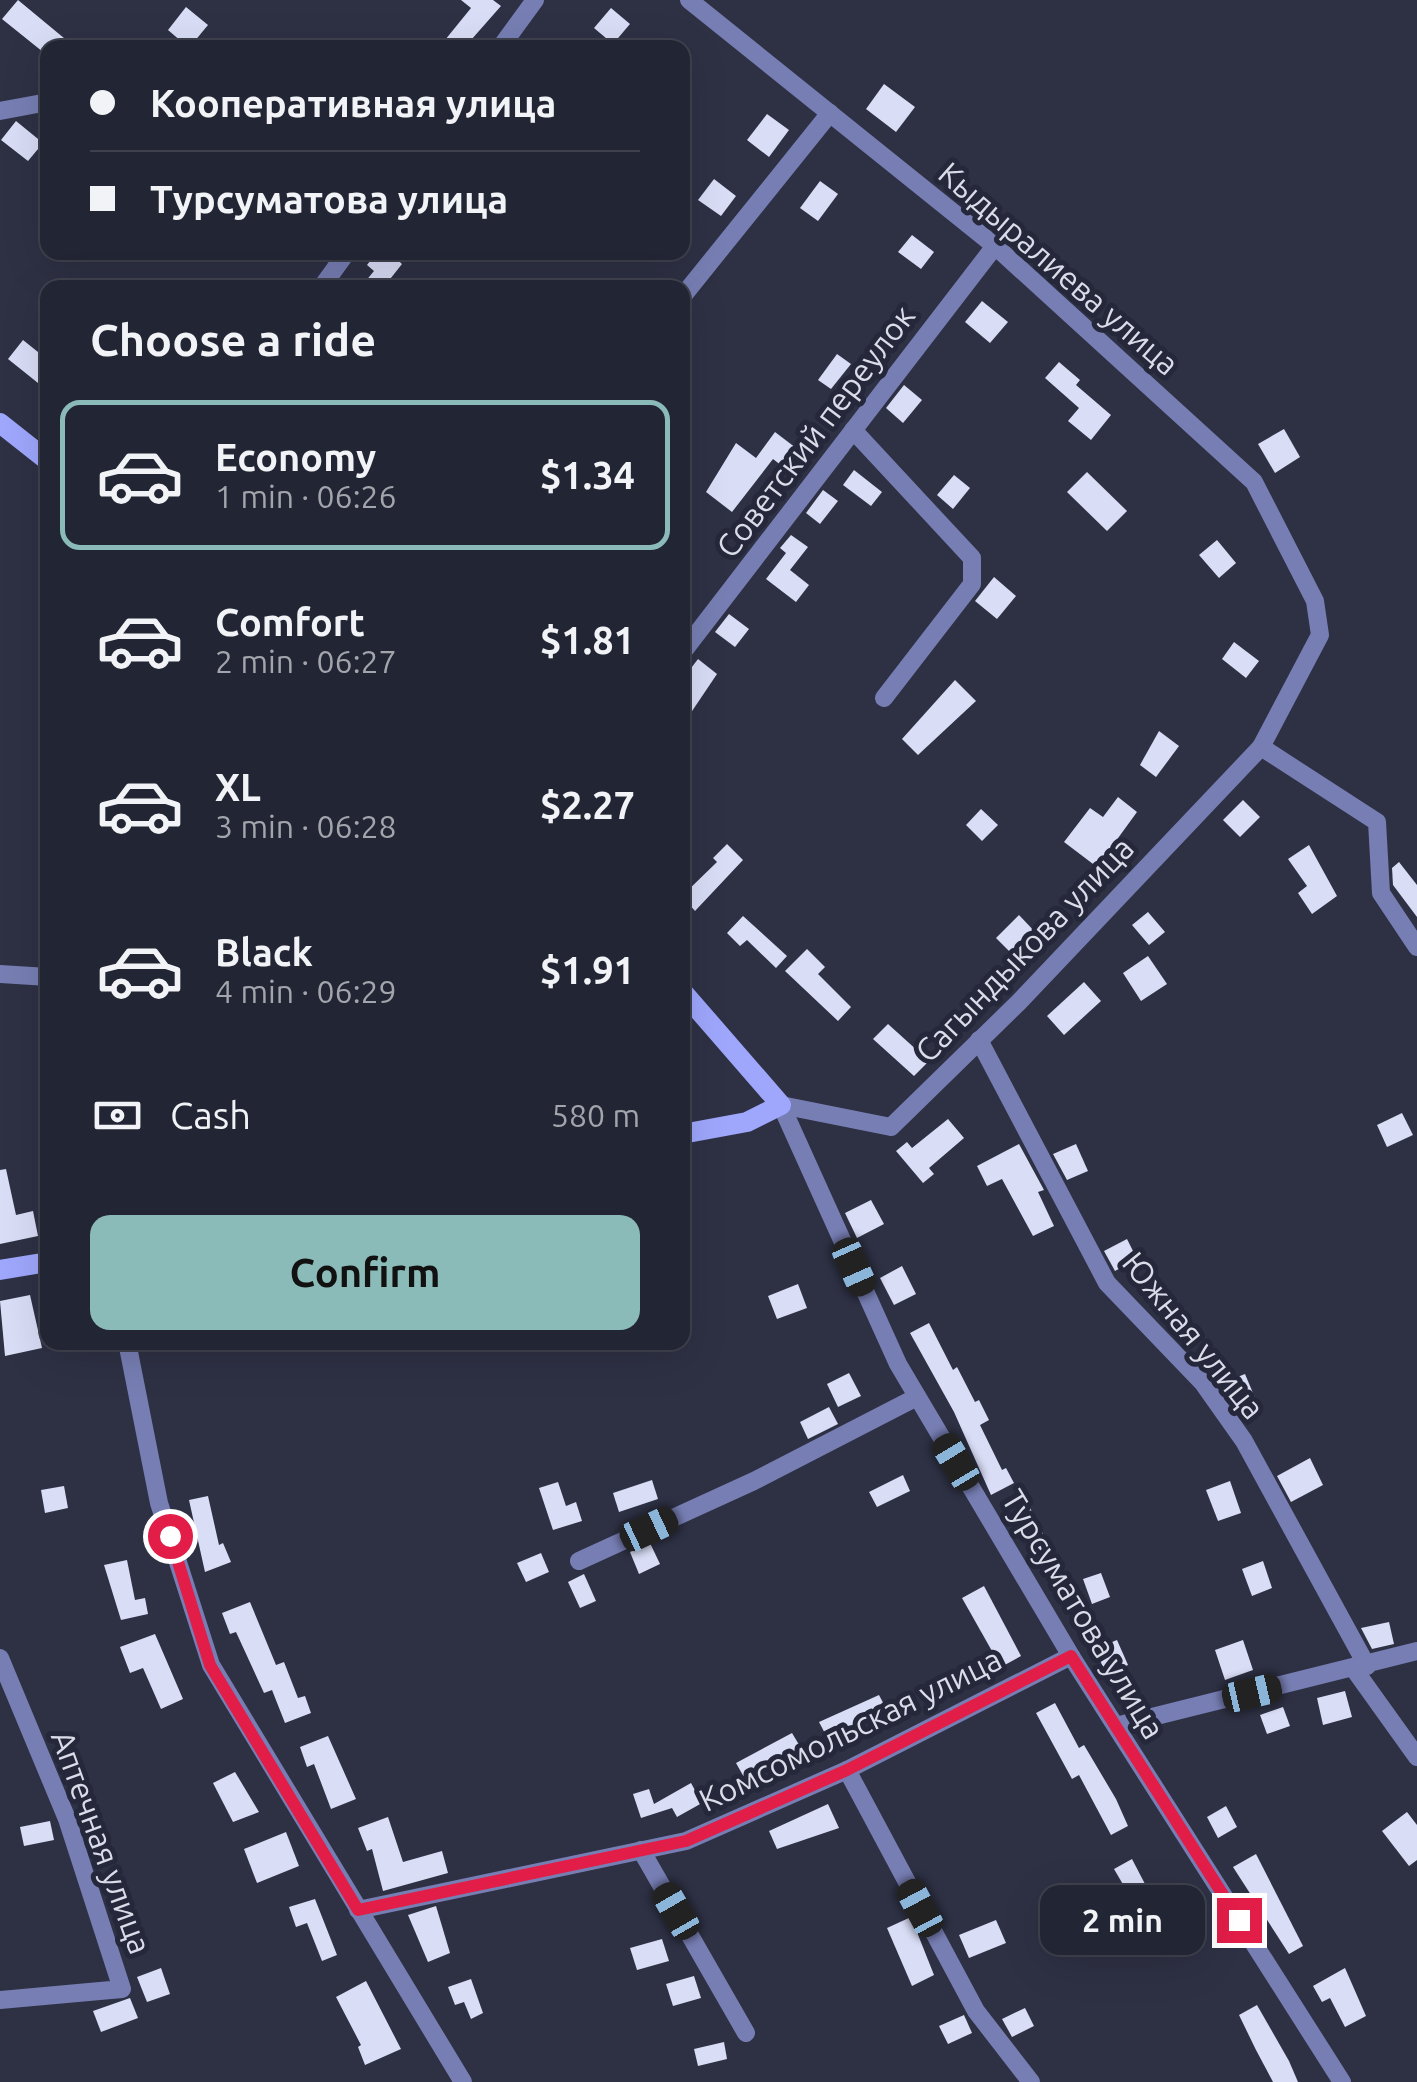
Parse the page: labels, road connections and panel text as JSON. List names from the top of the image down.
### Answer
{
  "streets": {
    "street": [
      "Кыдыралиева улица",
      "Советский переулок",
      "Сагындыкова улица",
      "Южная улица",
      "Турсуматова улица",
      "Комсомольская улица",
      "Аптечная улица"
    ]
  },
  "crossings": [
    ["Кыдыралиева улица", "Советский переулок"],
    ["Кыдыралиева улица", "Сагындыкова улица"],
    ["Сагындыкова улица", "Южная улица"],
    ["Сагындыкова улица", "Турсуматова улица"],
    ["Турсуматова улица", "Комсомольская улица"]
  ],
  "page": {
    "banner": ["Кооперативная улица", "Турсуматова улица"],
    "heading": "Choose a ride",
    "list": [
      {
        "name": "Economy",
        "note": "1 min · 06:26",
        "value": "$1.34"
      },
      {
        "name": "Comfort",
        "note": "2 min · 06:27",
        "value": "$1.81"
      },
      {
        "name": "XL",
        "note": "3 min · 06:28",
        "value": "$2.27"
      },
      {
        "name": "Black",
        "note": "4 min · 06:29",
        "value": "$1.91"
      }
    ],
    "pay": ["Cash", "580 m"],
    "buttons": "Confirm",
    "bubble": "2 min"
  }
}
